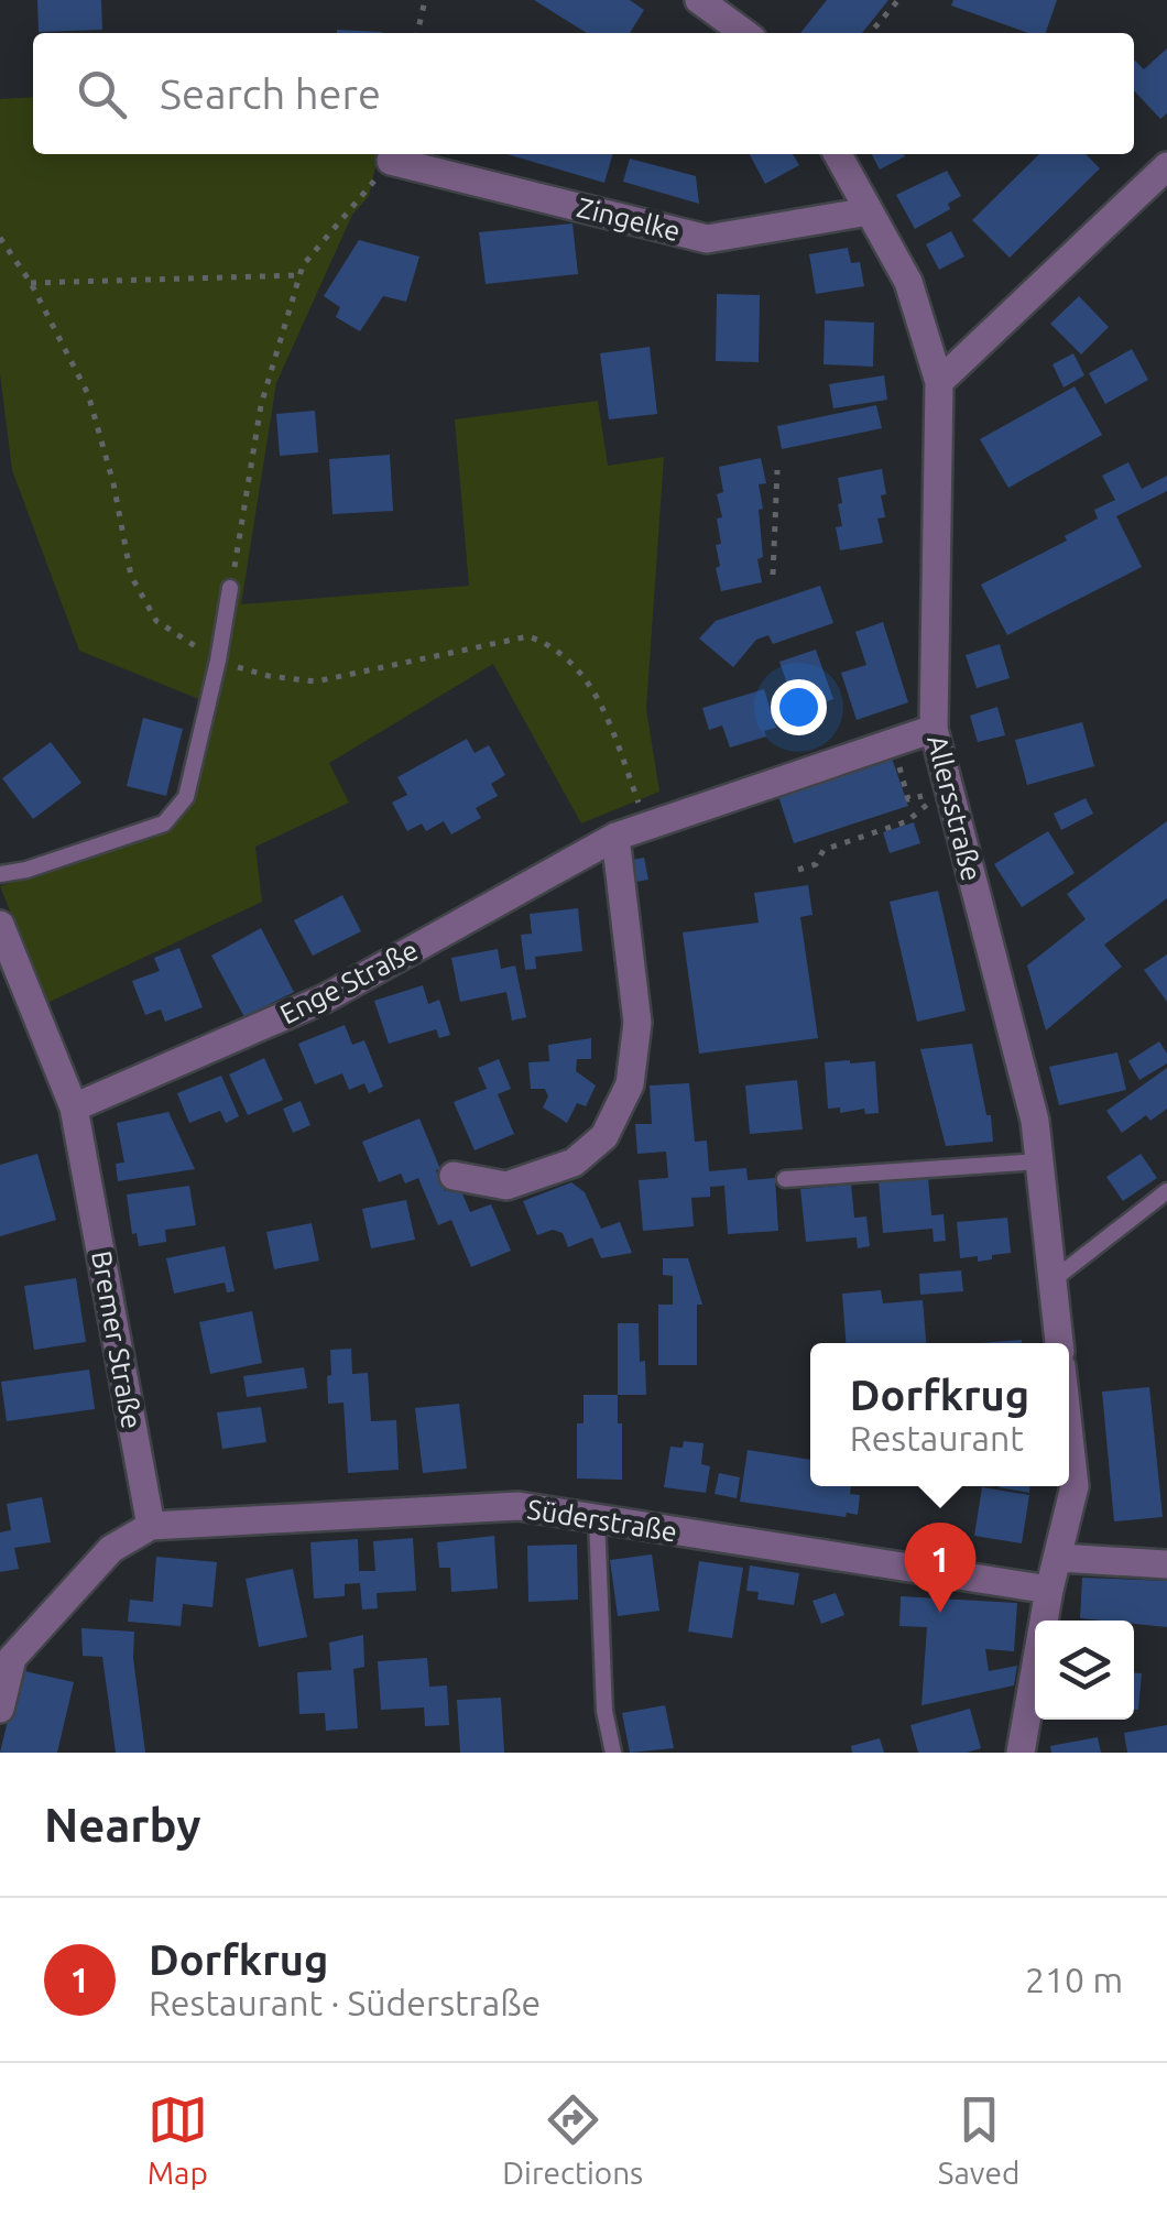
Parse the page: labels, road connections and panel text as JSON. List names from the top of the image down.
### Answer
{
  "streets": {
    "street": [
      "Zingelke",
      "Allersstraße",
      "Enge Straße",
      "Bremer Straße",
      "Süderstraße"
    ]
  },
  "crossings": [
    ["Zingelke", "Allersstraße"],
    ["Allersstraße", "Enge Straße"],
    ["Enge Straße", "Bremer Straße"],
    ["Bremer Straße", "Süderstraße"]
  ],
  "page": {
    "search": "Search here",
    "popup": ["Dorfkrug", "Restaurant"],
    "pins": "1",
    "heading": "Nearby",
    "list": [
      {
        "mark": "1",
        "name": "Dorfkrug",
        "note": "Restaurant · Süderstraße",
        "value": "210 m"
      }
    ],
    "nav": ["Map", "Directions", "Saved"]
  }
}
